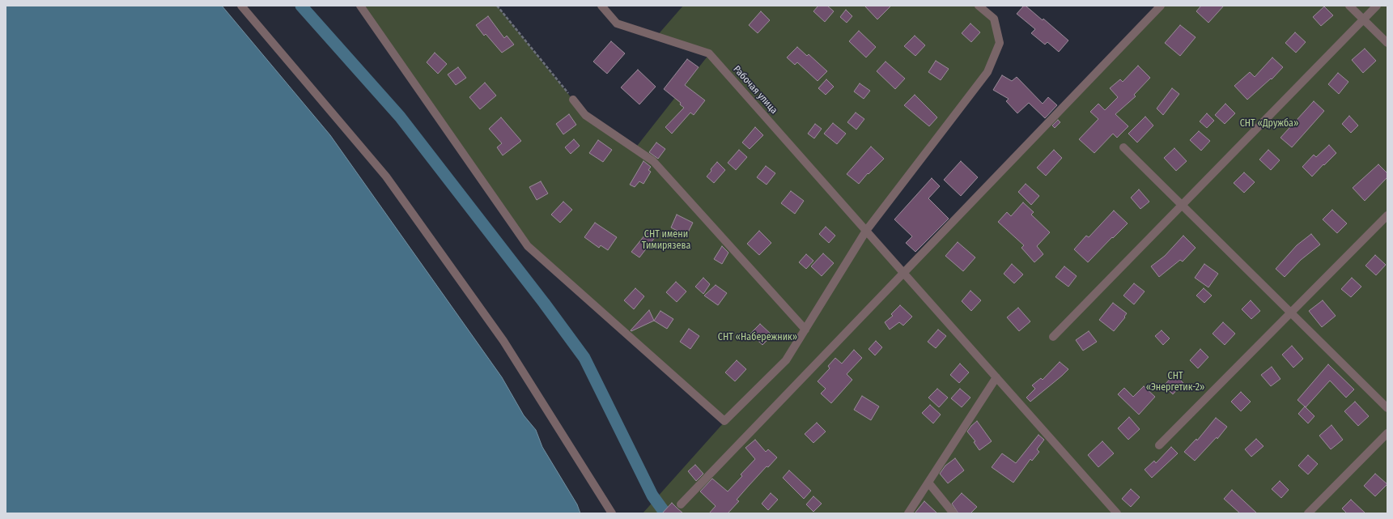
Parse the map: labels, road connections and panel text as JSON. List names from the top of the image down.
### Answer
{
  "streets": {
    "street": ["Рабочая улица"]
  },
  "parks": [
    "СНТ «Дружба»",
    "СНТ имени Тимирязева",
    "СНТ «Набережник»",
    "СНТ «Энергетик-2»"
  ]
}
